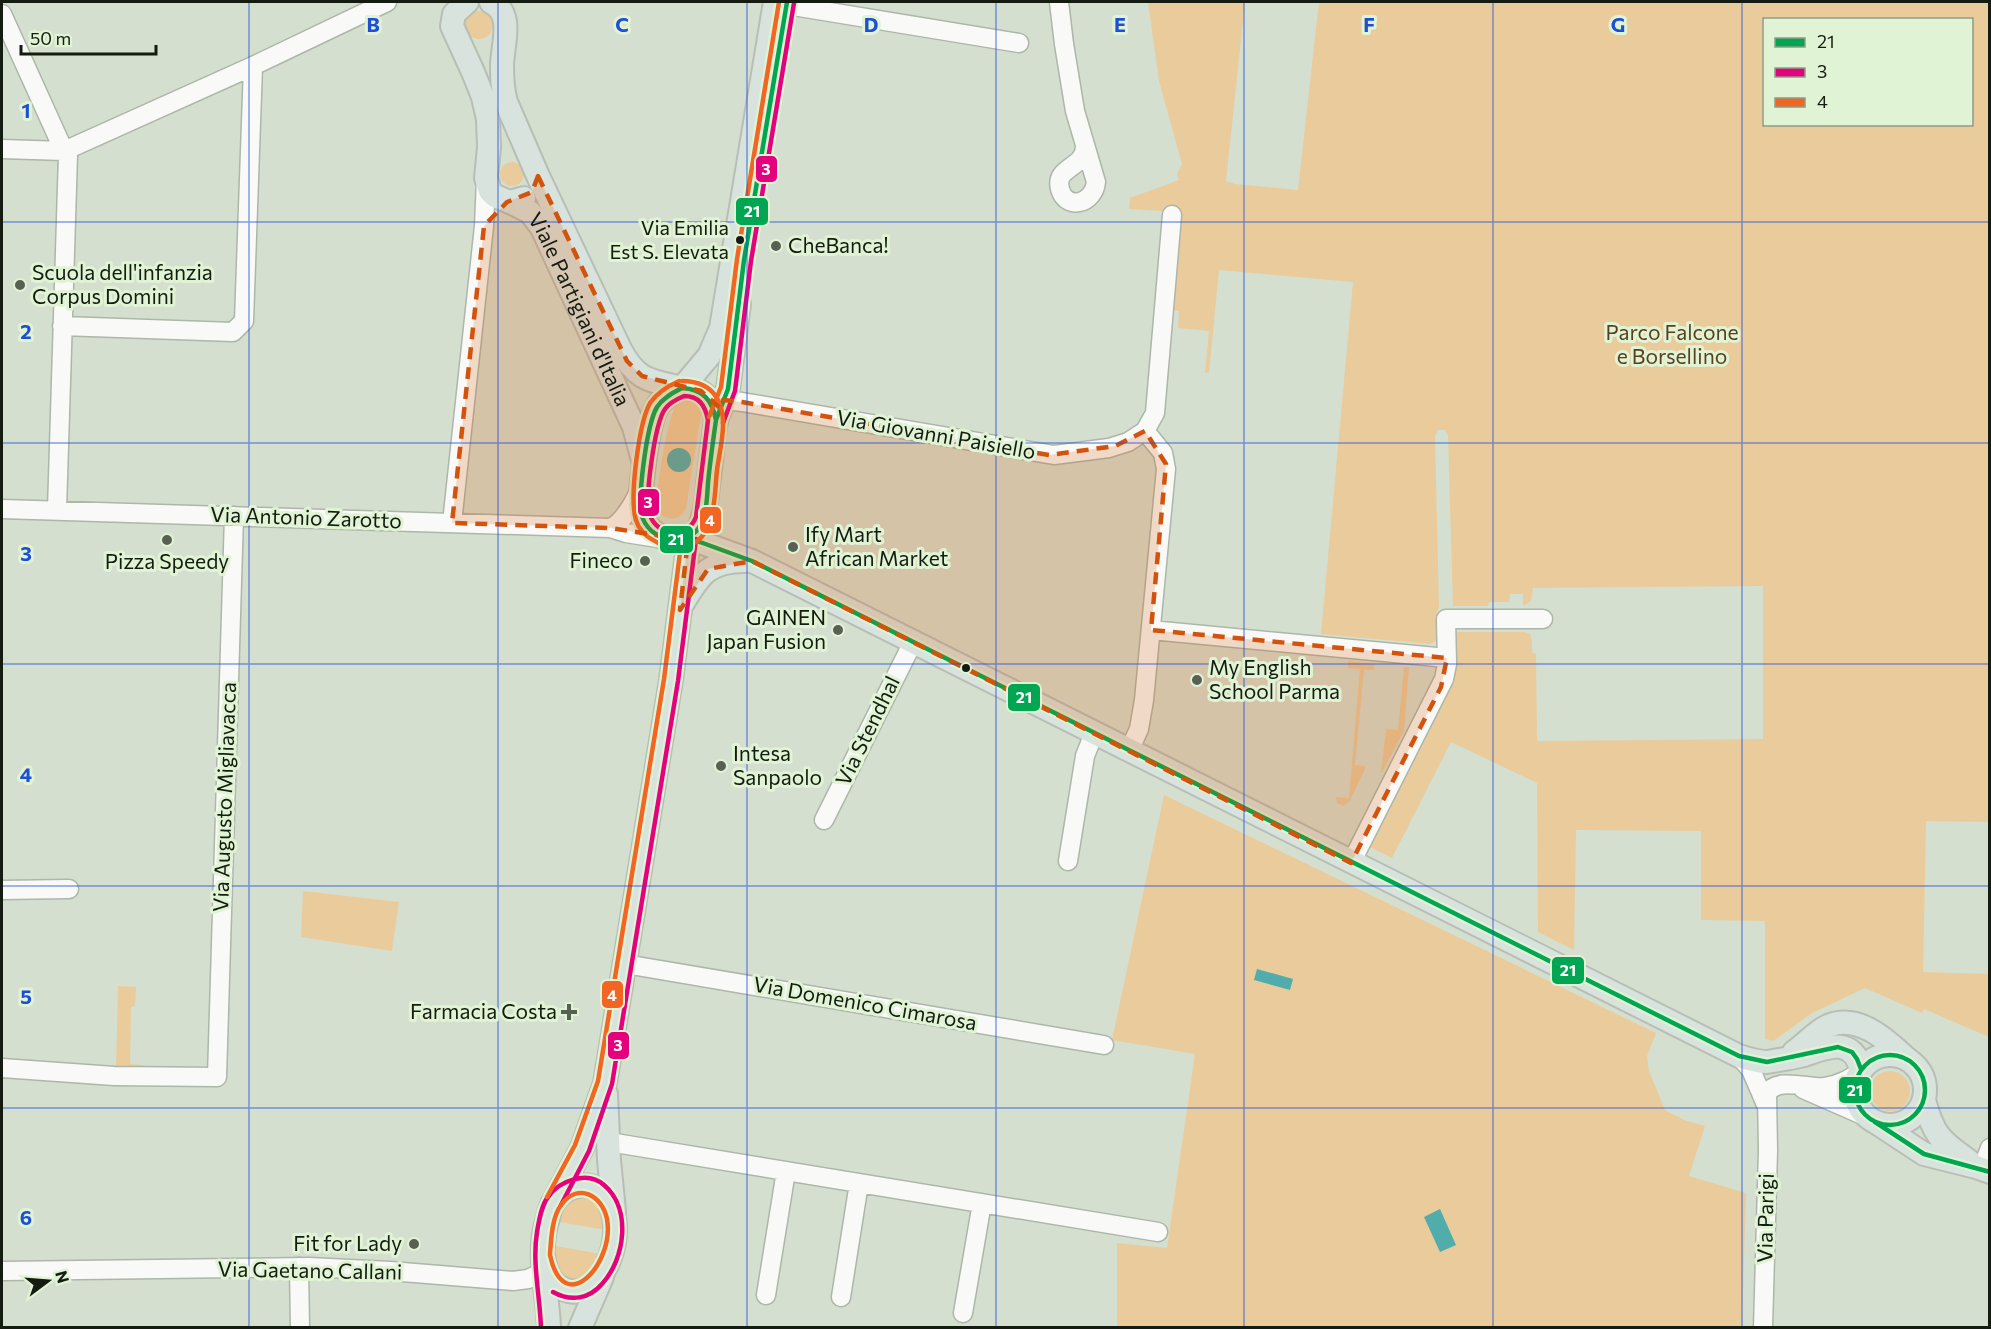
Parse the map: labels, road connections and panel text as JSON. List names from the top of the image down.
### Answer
{
  "streets": {
    "main road": ["Viale Partigiani d'Italia"],
    "street": [
      "Via Giovanni Paisiello",
      "Via Antonio Zarotto",
      "Via Stendhal",
      "Via Augusto Migliavacca",
      "Via Domenico Cimarosa",
      "Via Parigi",
      "Via Gaetano Callani"
    ]
  },
  "crossings": [
    ["Viale Partigiani d'Italia", "Via Giovanni Paisiello"],
    ["Via Antonio Zarotto", "Via Augusto Migliavacca"]
  ],
  "parks": ["Parco Falcone e Borsellino"],
  "places": {
    "other": [
      "Via Emilia Est S. Elevata",
      "CheBanca!",
      "Scuola dell'infanzia Corpus Domini",
      "Pizza Speedy",
      "Ify Mart African Market",
      "Fineco",
      "GAINEN Japan Fusion",
      "My English School Parma",
      "Intesa Sanpaolo",
      "Fit for Lady"
    ],
    "health": ["Farmacia Costa"]
  },
  "lines": ["transit line 21", "transit line 4", "transit line 3"],
  "legend": ["21", "3", "4"],
  "scale_bar": "50 m",
  "north": "right",
  "grid": {
    "columns": [
      "B",
      "C",
      "D",
      "E",
      "F",
      "G"
    ],
    "rows": [
      "1",
      "2",
      "3",
      "4",
      "5",
      "6"
    ]
  }
}
